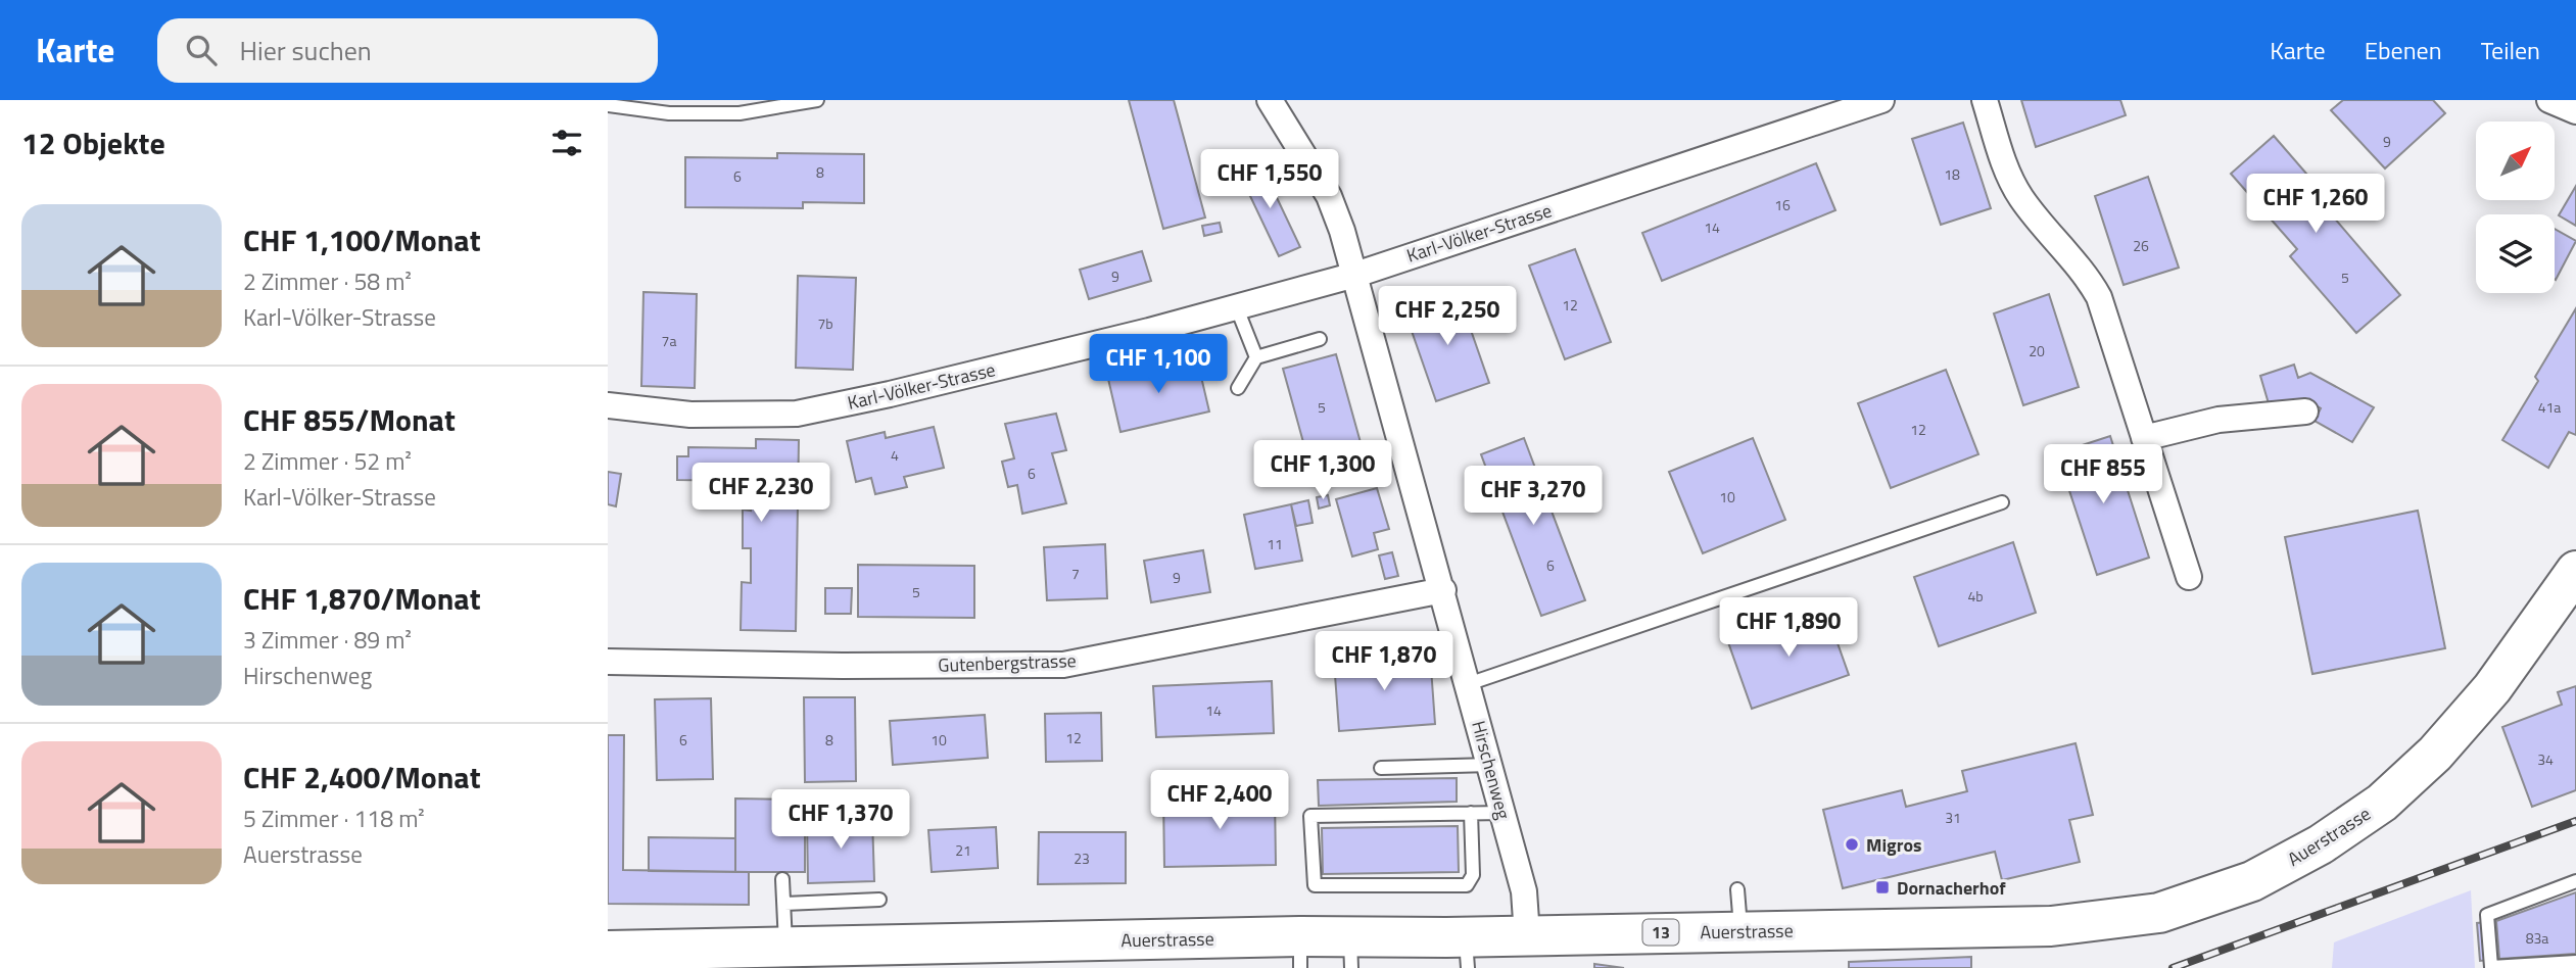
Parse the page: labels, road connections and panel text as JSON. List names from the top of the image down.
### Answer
{
  "streets": {
    "main road": ["Auerstrasse", "13"],
    "street": ["Karl-Völker-Strasse", "Gutenbergstrasse", "Hirschenweg"]
  },
  "crossings": [
    ["Karl-Völker-Strasse", "Hirschenweg"],
    ["Gutenbergstrasse", "Hirschenweg"],
    ["Hirschenweg", "Auerstrasse"]
  ],
  "places": {
    "other": ["Migros"],
    "transit": ["Dornacherhof"]
  },
  "house_numbers": [
    "9",
    "8",
    "18",
    "6",
    "16",
    "14",
    "26",
    "9",
    "5",
    "12",
    "7b",
    "7a",
    "20",
    "5",
    "41a",
    "12",
    "4",
    "6",
    "10",
    "11",
    "6",
    "7",
    "9",
    "5",
    "4b",
    "14",
    "12",
    "6",
    "8",
    "10",
    "34",
    "31",
    "21",
    "23",
    "83a"
  ],
  "north": "top right",
  "page": {
    "header": "Karte",
    "search": "Hier suchen",
    "nav": ["Karte", "Ebenen", "Teilen"],
    "heading": "12 Objekte",
    "price": [
      "CHF 1,550",
      "CHF 1,260",
      "CHF 2,250",
      "CHF 1,100",
      "CHF 1,300",
      "CHF 855",
      "CHF 2,230",
      "CHF 3,270",
      "CHF 1,890",
      "CHF 1,870",
      "CHF 2,400",
      "CHF 1,370"
    ],
    "list": [
      {
        "name": "CHF 1,100/Monat",
        "note": "2 Zimmer · 58 m² · Karl-Völker-Strasse"
      },
      {
        "name": "CHF 855/Monat",
        "note": "2 Zimmer · 52 m² · Karl-Völker-Strasse"
      },
      {
        "name": "CHF 1,870/Monat",
        "note": "3 Zimmer · 89 m² · Hirschenweg"
      },
      {
        "name": "CHF 2,400/Monat",
        "note": "5 Zimmer · 118 m² · Auerstrasse"
      }
    ]
  }
}
